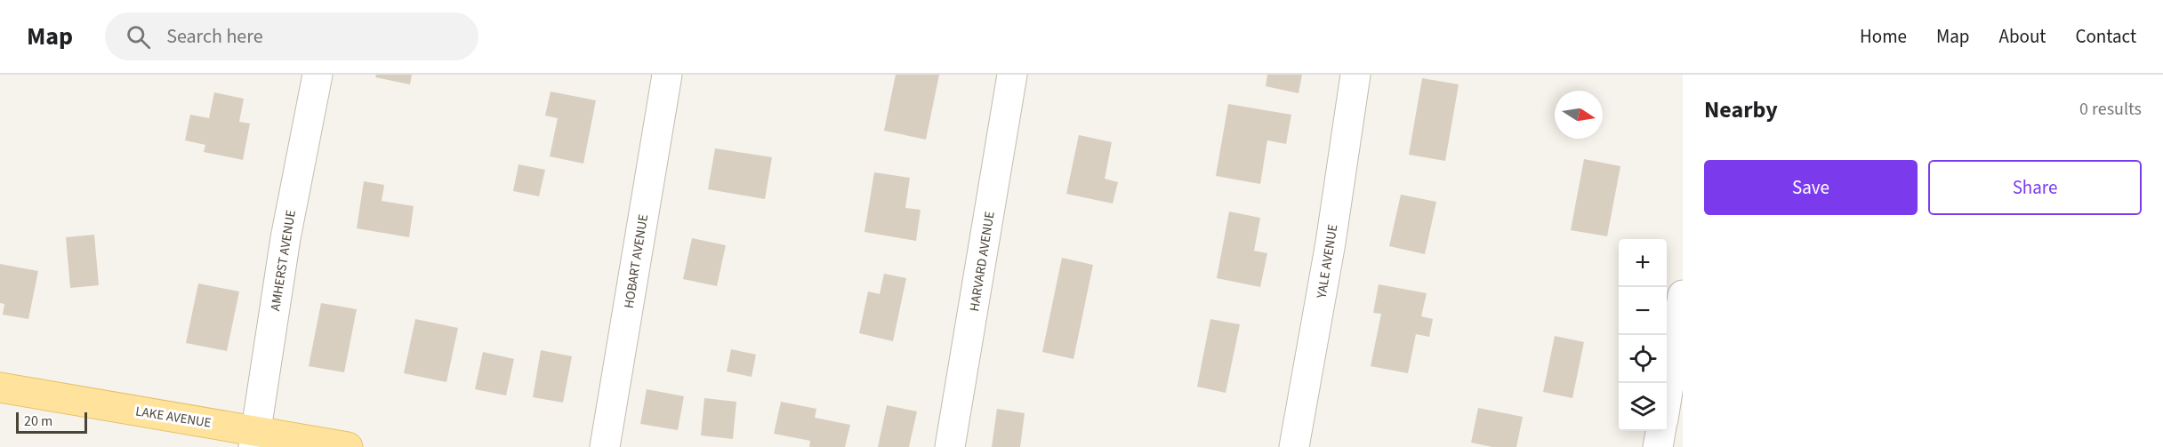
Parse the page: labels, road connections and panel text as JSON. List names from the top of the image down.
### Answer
{
  "streets": {
    "main road": ["LAKE AVENUE"],
    "street": [
      "AMHERST AVENUE",
      "HOBART AVENUE",
      "HARVARD AVENUE",
      "YALE AVENUE"
    ]
  },
  "crossings": [
    ["AMHERST AVENUE", "LAKE AVENUE"]
  ],
  "scale_bar": "20 m",
  "north": "right",
  "page": {
    "header": "Map",
    "search": "Search here",
    "nav": [
      "Home",
      "Map",
      "About",
      "Contact"
    ],
    "heading": ["Nearby", "0 results"],
    "buttons": ["Save", "Share"],
    "map_buttons": ["+", "−"],
    "scale": "20 m"
  }
}
